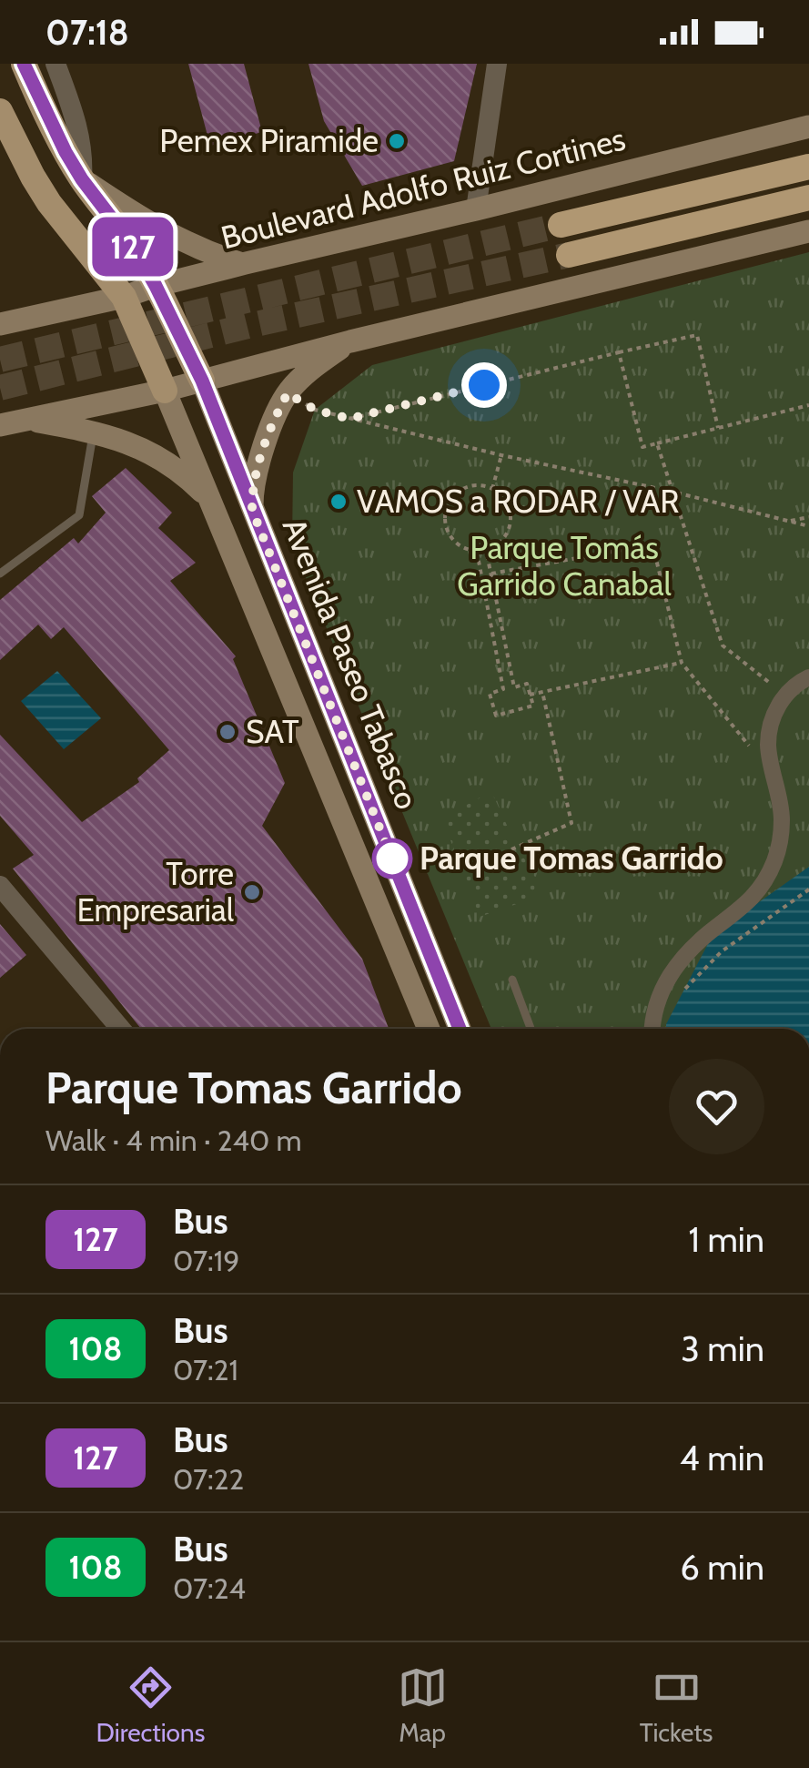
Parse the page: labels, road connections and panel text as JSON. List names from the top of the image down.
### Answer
{
  "streets": {
    "main road": ["Boulevard Adolfo Ruiz Cortines", "Avenida Paseo Tabasco"]
  },
  "crossings": [
    ["Boulevard Adolfo Ruiz Cortines", "Avenida Paseo Tabasco"]
  ],
  "parks": ["Parque Tomás Garrido Canabal"],
  "places": [
    "Pemex Piramide",
    "VAMOS a RODAR / VAR",
    "SAT",
    "Parque Tomas Garrido",
    "Torre Empresarial"
  ],
  "lines": ["bus line 127"],
  "page": {
    "status": "07:18",
    "on_map": "127",
    "heading": ["Parque Tomas Garrido", "Walk · 4 min · 240 m"],
    "list": [
      {
        "mark": "127",
        "name": "Bus",
        "note": "07:19",
        "value": "1 min"
      },
      {
        "mark": "108",
        "name": "Bus",
        "note": "07:21",
        "value": "3 min"
      },
      {
        "mark": "127",
        "name": "Bus",
        "note": "07:22",
        "value": "4 min"
      },
      {
        "mark": "108",
        "name": "Bus",
        "note": "07:24",
        "value": "6 min"
      }
    ],
    "tabs": ["Directions", "Map", "Tickets"]
  }
}
